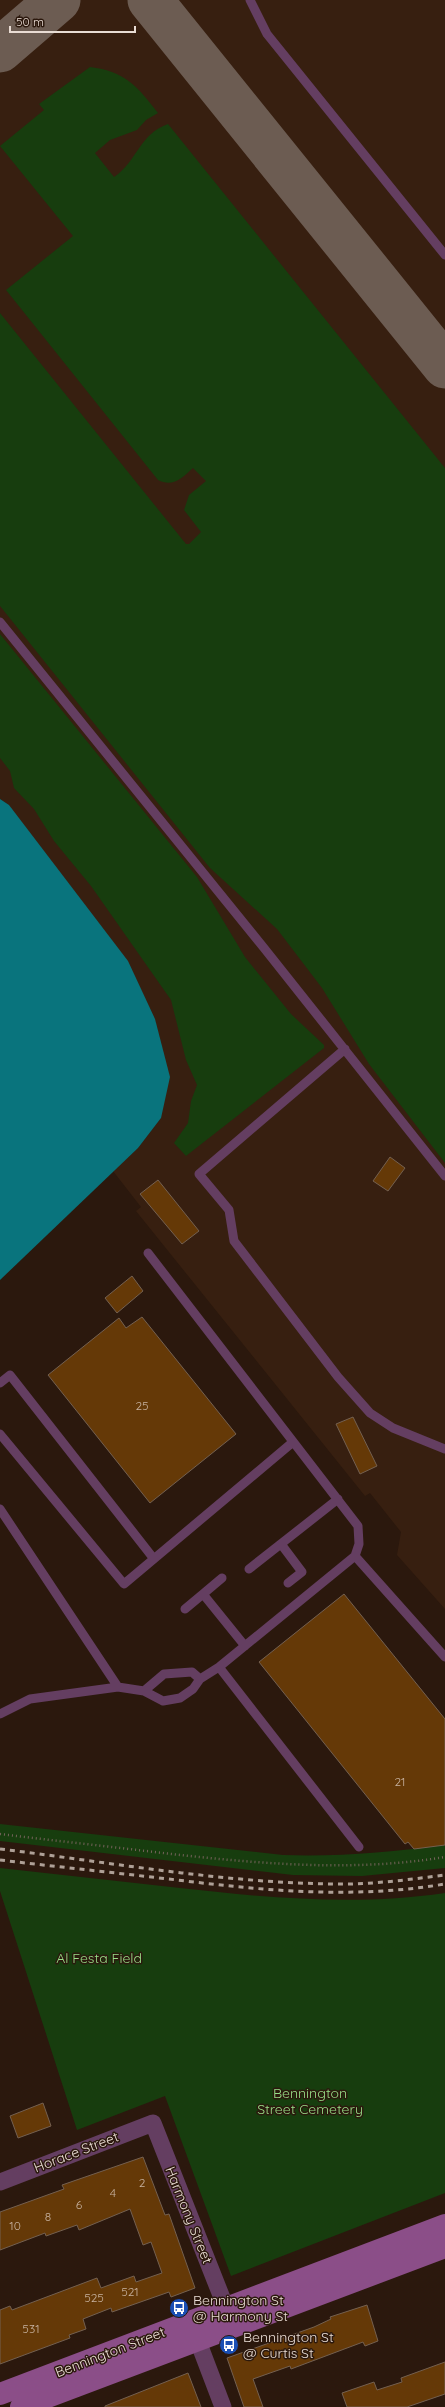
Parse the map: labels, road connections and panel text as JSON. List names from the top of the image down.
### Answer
{
  "streets": {
    "main road": ["Bennington Street"],
    "street": ["Horace Street", "Harmony Street"]
  },
  "crossings": [
    ["Horace Street", "Harmony Street"],
    ["Harmony Street", "Bennington Street"]
  ],
  "parks": ["Al Festa Field", "Bennington Street Cemetery"],
  "places": {
    "bus stop": ["Bennington St @ Harmony St", "Bennington St @ Curtis St"]
  },
  "house_numbers": [
    "25",
    "21",
    "2",
    "4",
    "6",
    "8",
    "10",
    "521",
    "525",
    "531"
  ],
  "scale_bar": "50 m"
}
